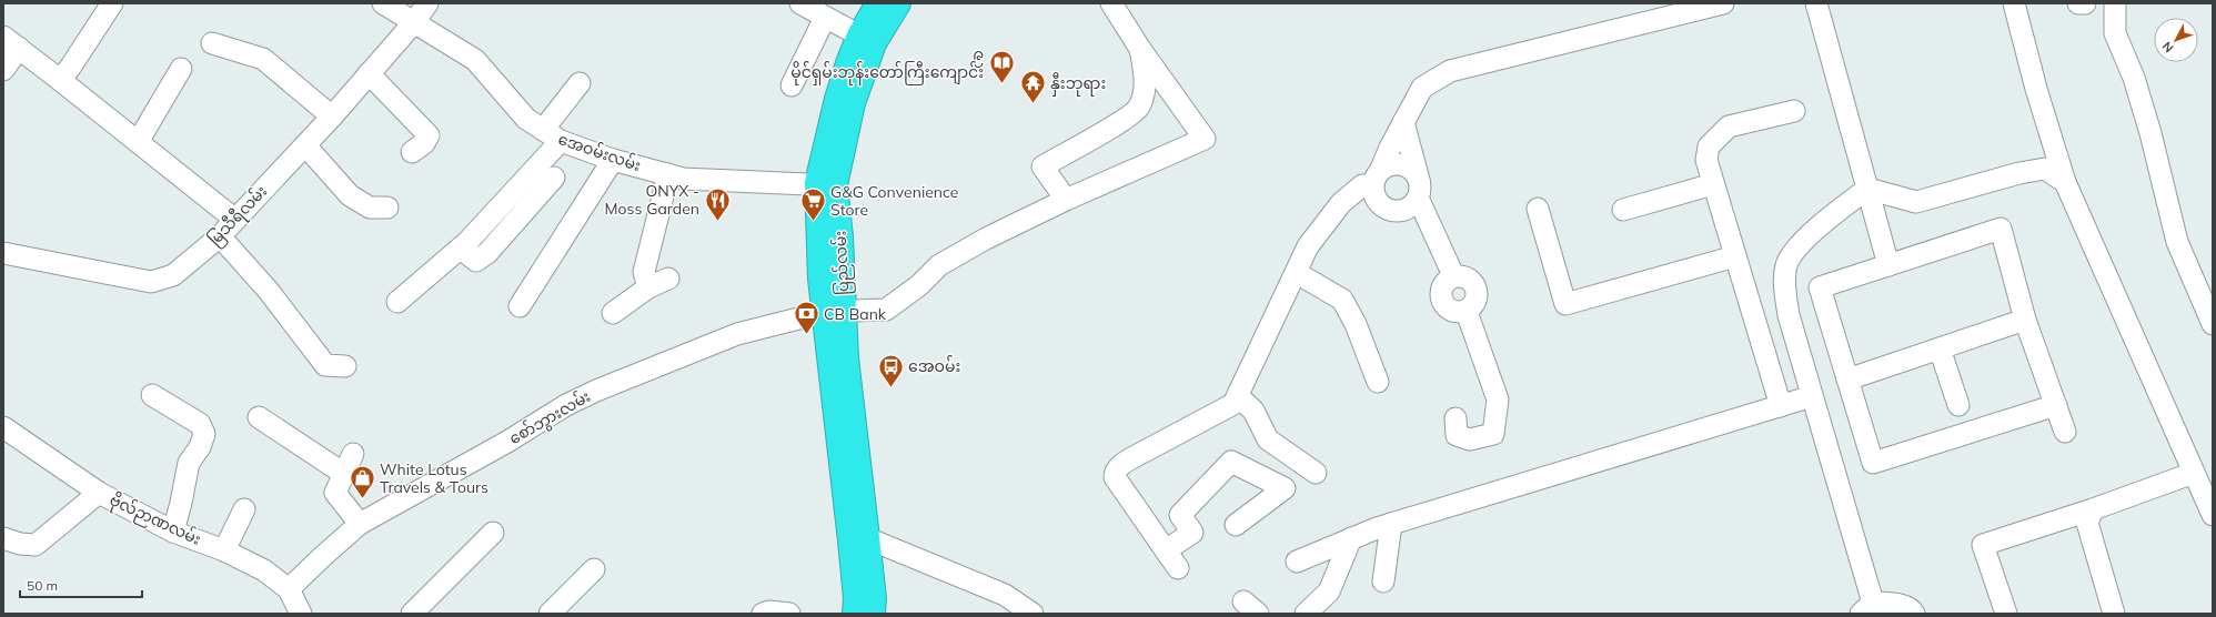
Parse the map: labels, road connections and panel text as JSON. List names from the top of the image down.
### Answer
{
  "streets": {
    "highway": ["ပြည်လမ်း"],
    "street": [
      "အေဝမ်းလမ်း",
      "မြသီရီလမ်း",
      "စော်ဘွားလမ်း",
      "ဗိုလ်ဉာဏလမ်း"
    ]
  },
  "crossings": [
    ["အေဝမ်းလမ်း", "မြသီရီလမ်း"],
    ["အေဝမ်းလမ်း", "ပြည်လမ်း"],
    ["ပြည်လမ်း", "စော်ဘွားလမ်း"],
    ["စော်ဘွားလမ်း", "ဗိုလ်ဉာဏလမ်း"]
  ],
  "places": {
    "library": ["၉ မိုင်ရှမ်းဘုန်းတော်ကြီးကျောင်း"],
    "temple": ["နှီးဘုရား"],
    "restaurant": ["ONYX - Moss Garden"],
    "supermarket": ["G&G Convenience Store"],
    "bank": ["CB Bank"],
    "bus stop": ["အေဝမ်း"],
    "shop": ["White Lotus Travels & Tours"]
  },
  "scale_bar": "50 m",
  "north": "bottom left"
}
